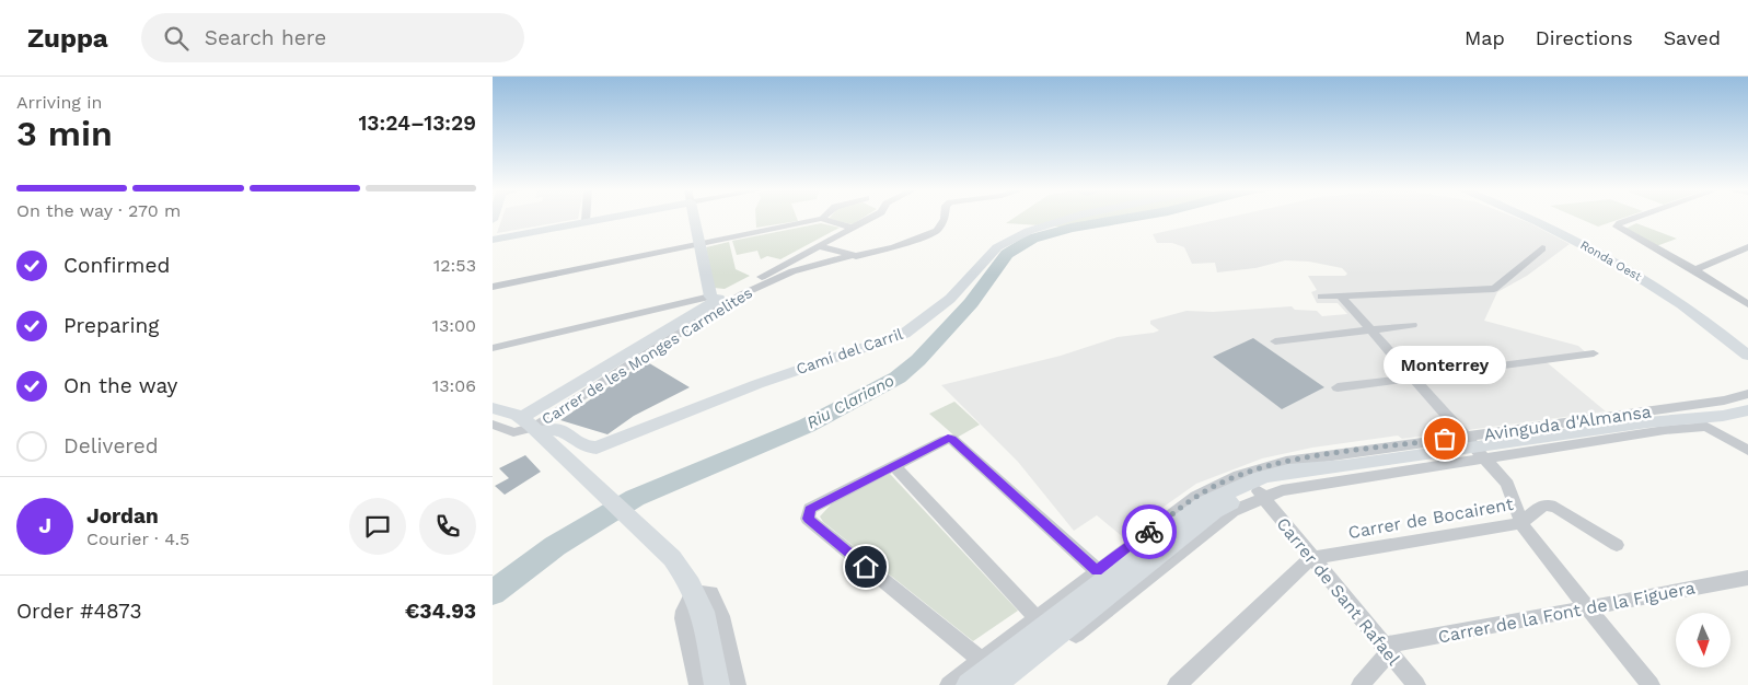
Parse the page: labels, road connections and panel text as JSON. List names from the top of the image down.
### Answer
{
  "streets": {
    "street": [
      "Ronda Oest",
      "Camí del Carril",
      "Carrer de les Monges Carmelites",
      "Avinguda d'Almansa",
      "Carrer de Bocairent",
      "Carrer de Sant Rafael",
      "Carrer de la Font de la Figuera"
    ]
  },
  "crossings": [
    ["Camí del Carril", "Carrer de les Monges Carmelites"],
    ["Avinguda d'Almansa", "Carrer de Sant Rafael"],
    ["Carrer de Bocairent", "Carrer de Sant Rafael"],
    ["Carrer de Sant Rafael", "Carrer de la Font de la Figuera"]
  ],
  "water": ["Riu Clariano"],
  "places": ["Monterrey"],
  "north": "bottom",
  "page": {
    "header": "Zuppa",
    "search": "Search here",
    "nav": ["Map", "Directions", "Saved"],
    "heading": ["3 min", "Arriving in", "13:24–13:29"],
    "panel": [
      "Jordan",
      "Courier · 4.5",
      "Order #4873",
      "€34.93"
    ],
    "bar": "On the way · 270 m",
    "list": [
      ["Confirmed", "12:53"],
      ["Preparing", "13:00"],
      ["On the way", "13:06"],
      "Delivered"
    ],
    "bubble": "Monterrey",
    "round": "J"
  }
}
